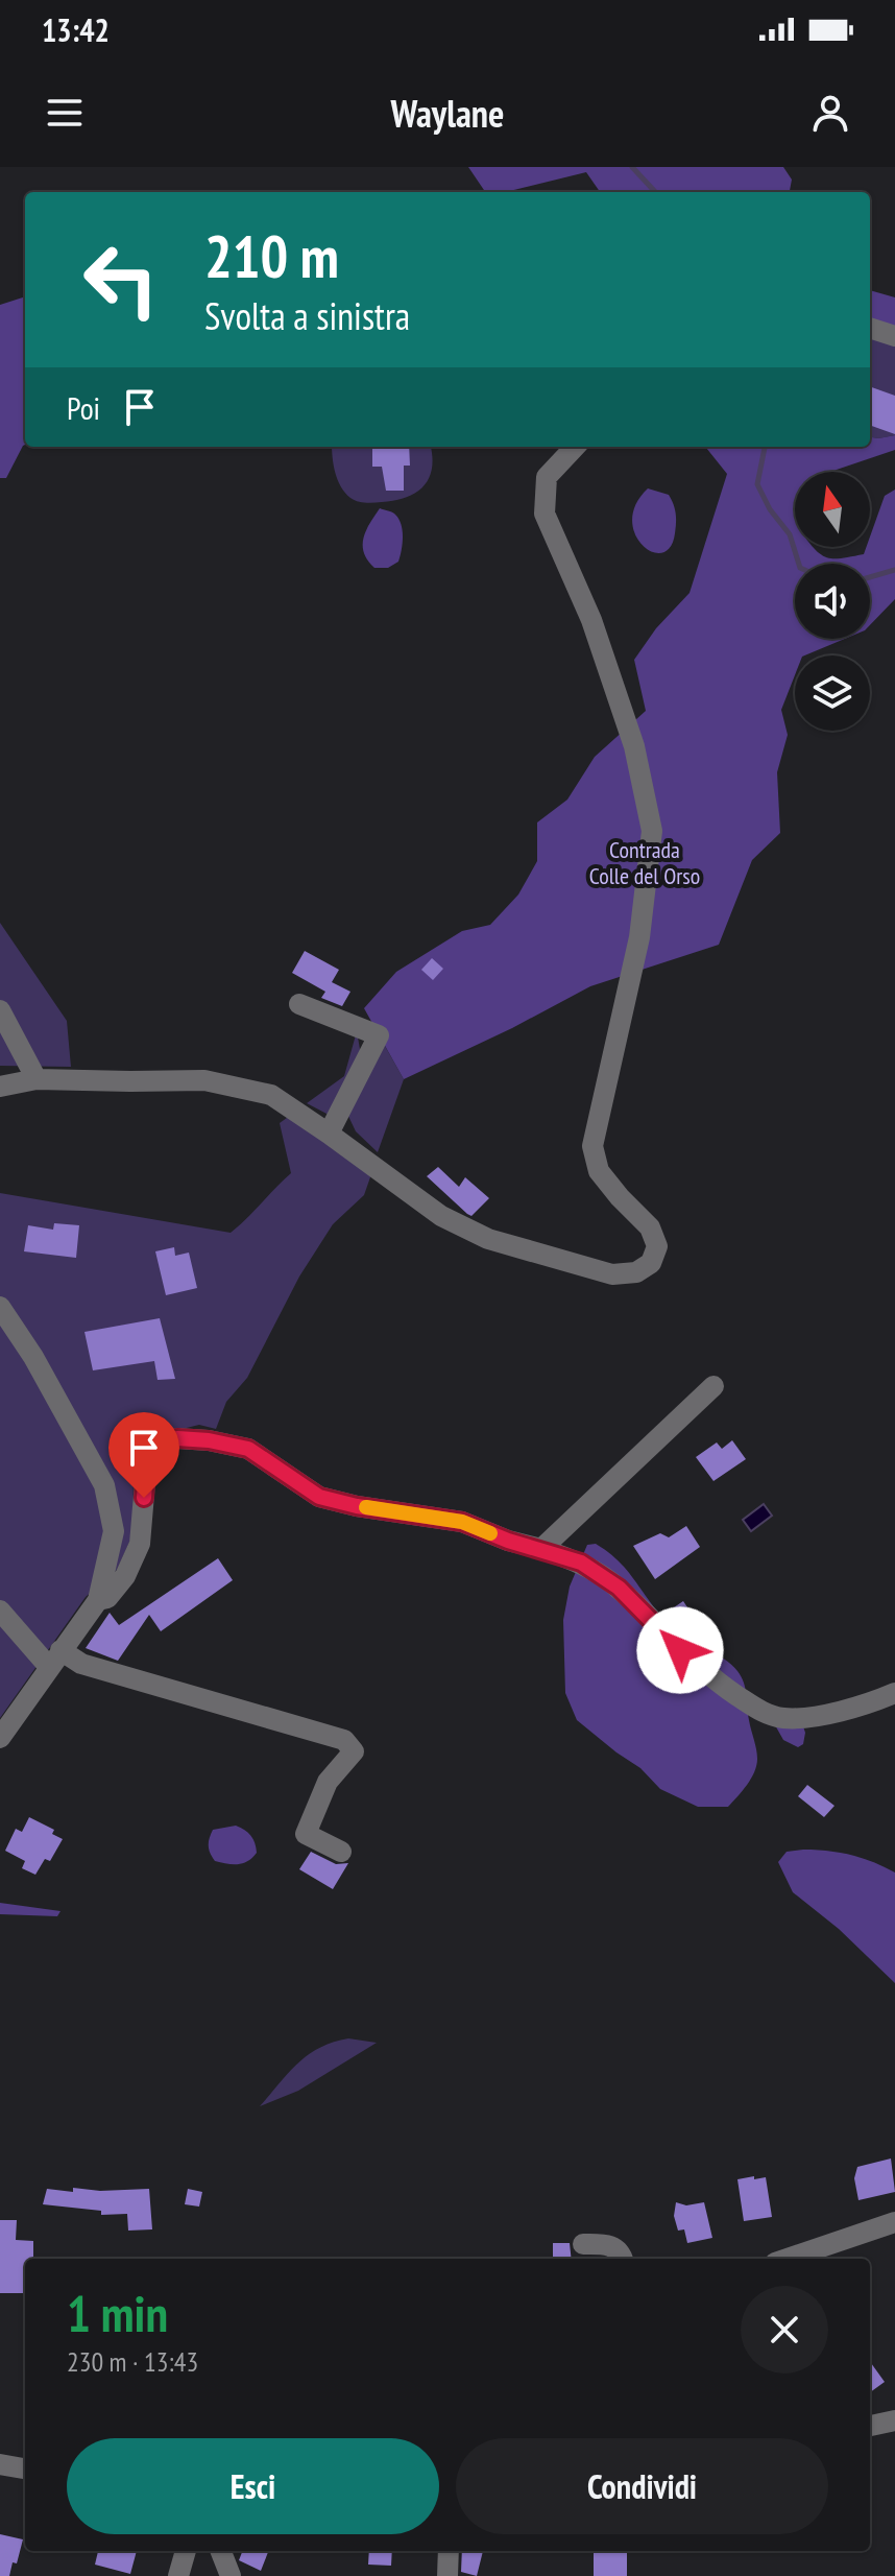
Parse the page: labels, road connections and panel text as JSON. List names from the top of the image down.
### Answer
{
  "parks": ["Contrada Colle del Orso"],
  "north": "top",
  "page": {
    "status": "13:42",
    "header": "Waylane",
    "turn": ["210 m", "Svolta a sinistra"],
    "then": "Poi",
    "heading": ["1 min", "230 m · 13:43"],
    "buttons": ["Esci", "Condividi"]
  }
}
